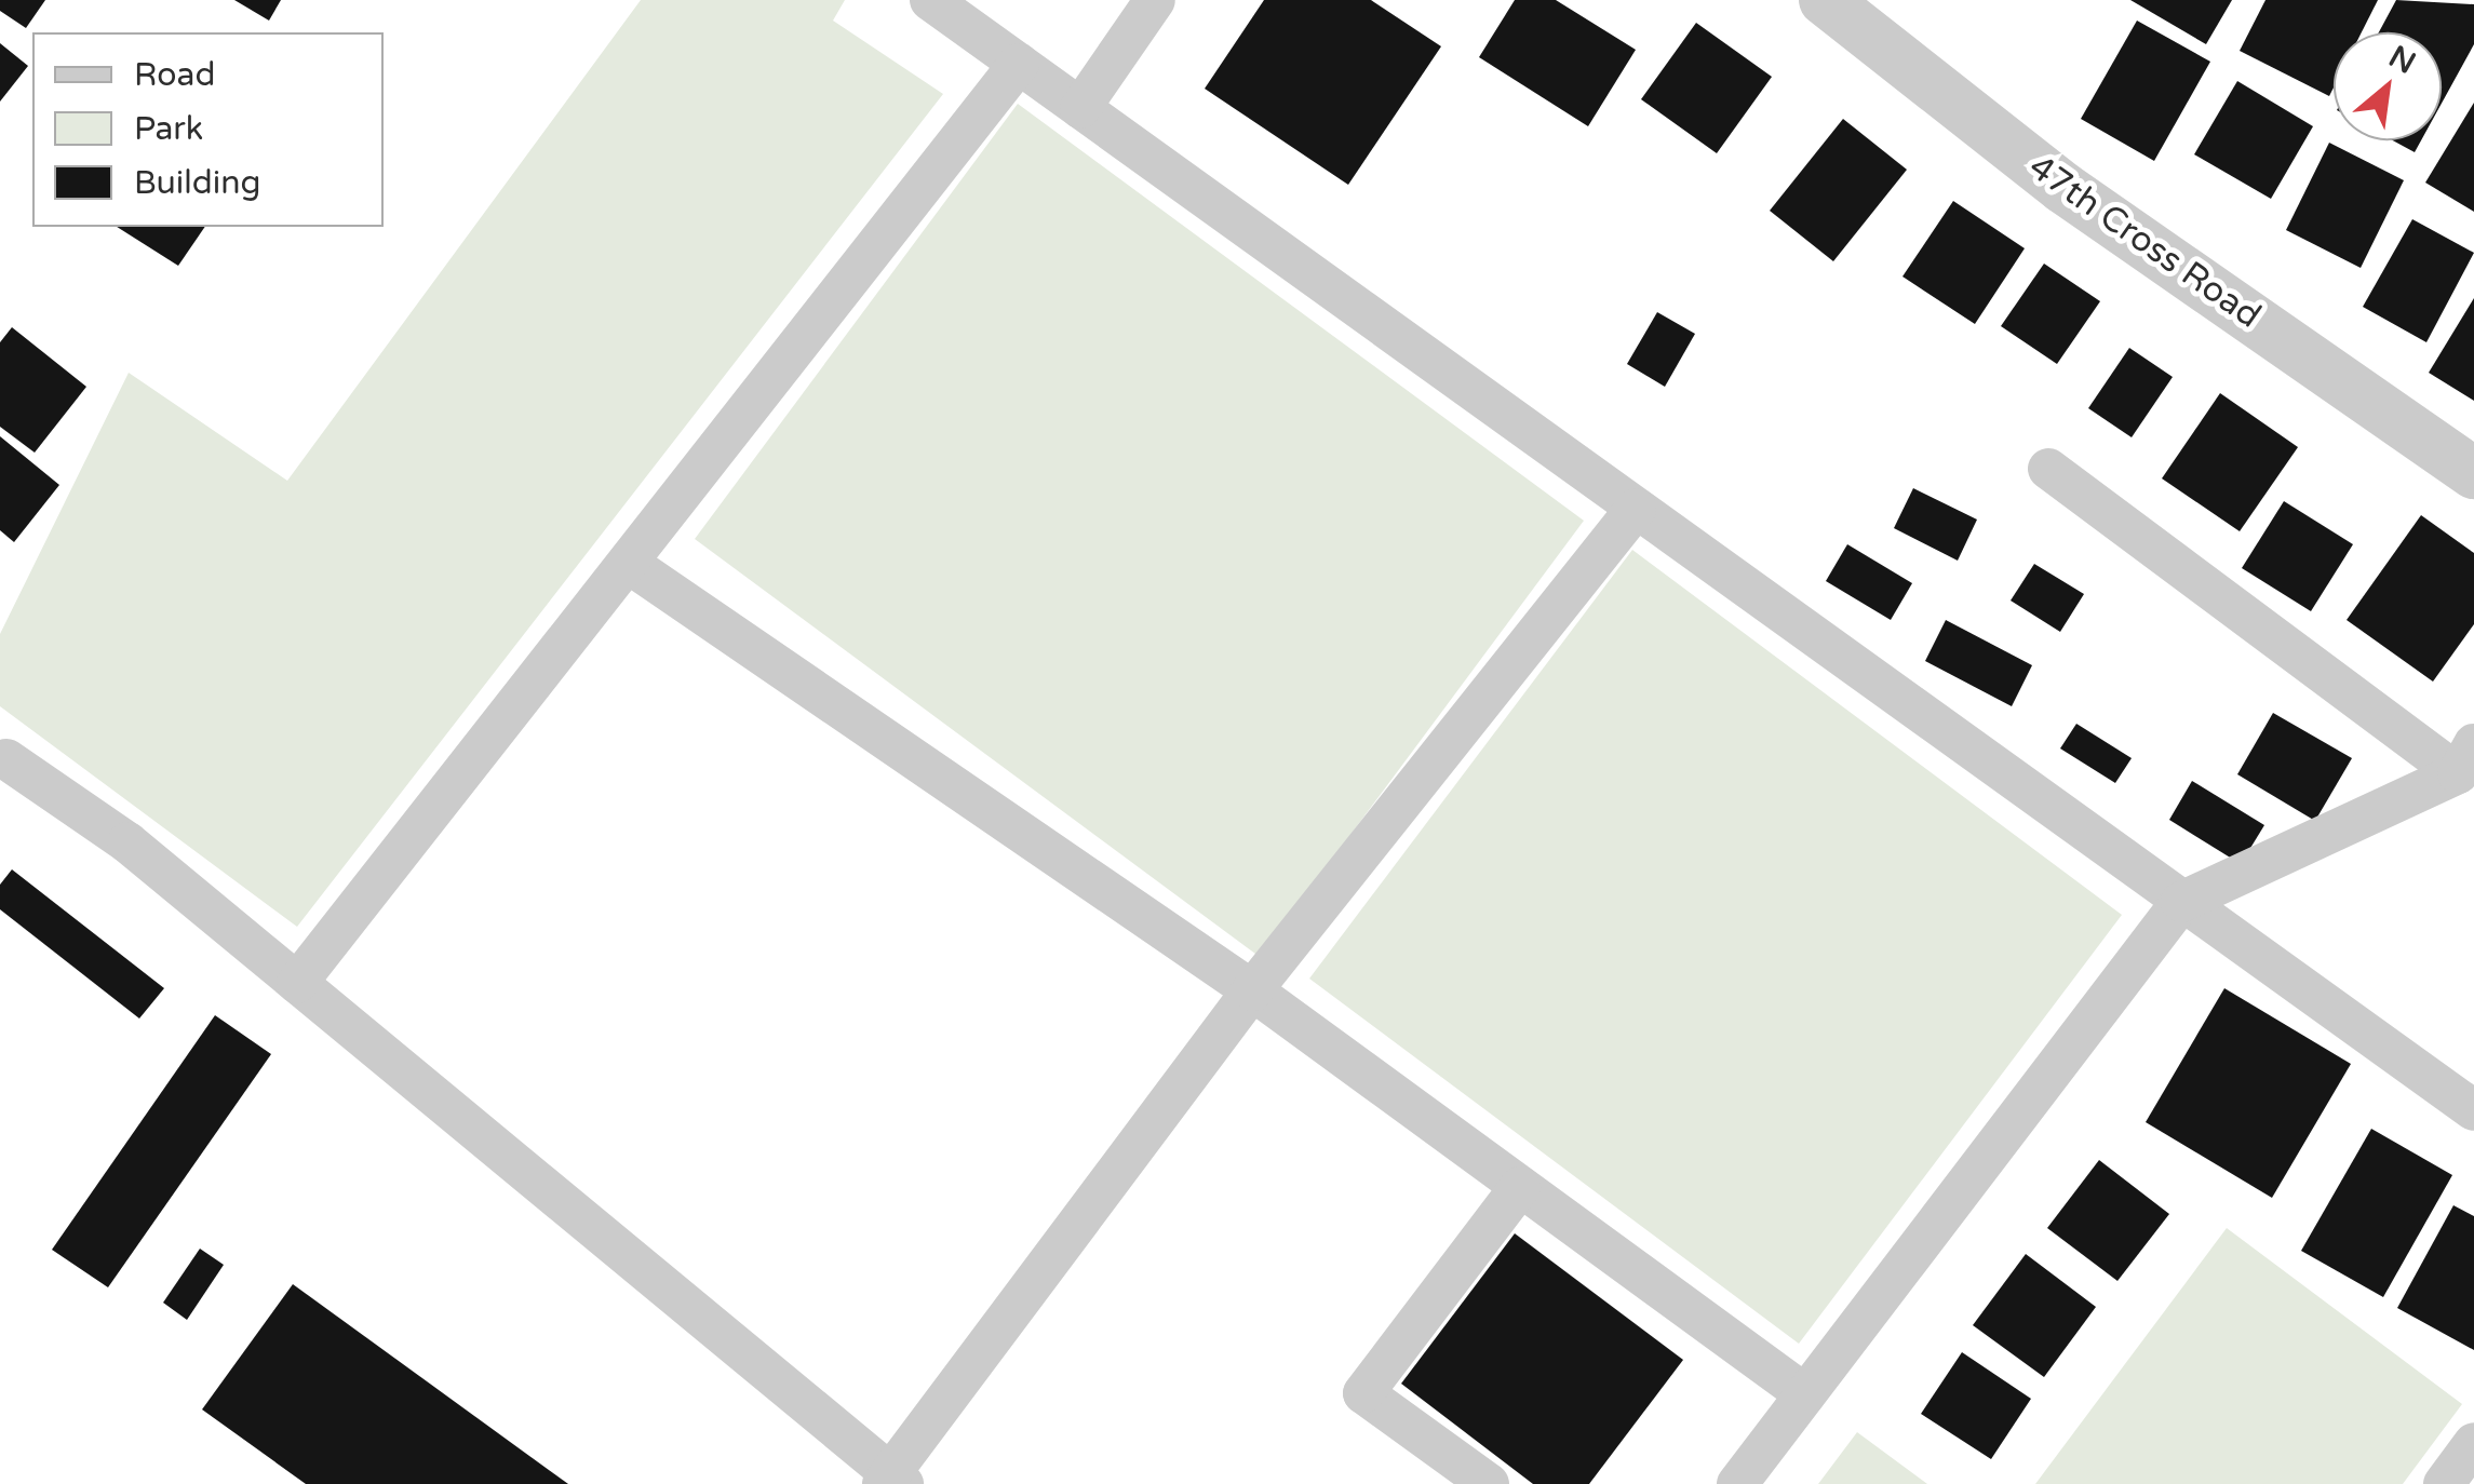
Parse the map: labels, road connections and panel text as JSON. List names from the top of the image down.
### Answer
{
  "streets": {
    "street": ["47th Cross Road"]
  },
  "legend": ["Road", "Park", "Building"],
  "north": "top right"
}
